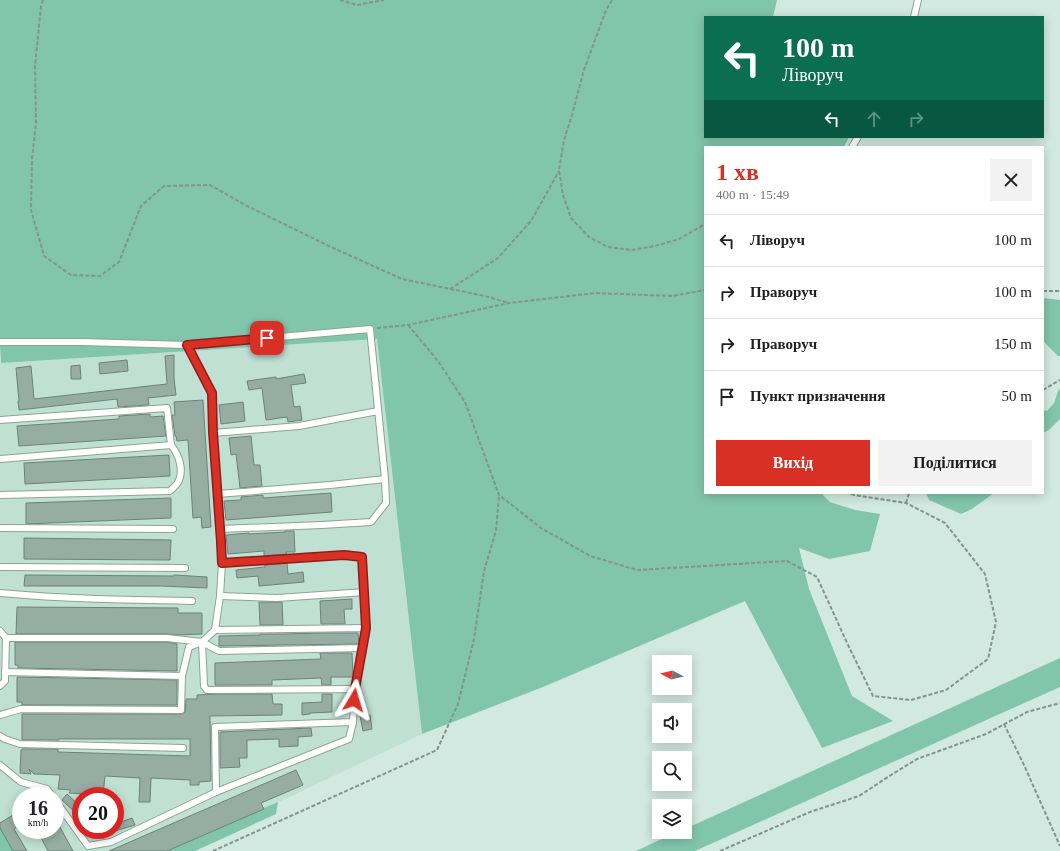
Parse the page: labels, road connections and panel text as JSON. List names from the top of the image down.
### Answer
{
  "north": "left",
  "page": {
    "turn": ["100 m", "Ліворуч"],
    "heading": ["1 хв", "400 m · 15:49"],
    "list": [
      {
        "name": "Ліворуч",
        "value": "100 m"
      },
      {
        "name": "Праворуч",
        "value": "100 m"
      },
      {
        "name": "Праворуч",
        "value": "150 m"
      },
      {
        "name": "Пункт призначення",
        "value": "50 m"
      }
    ],
    "buttons": ["Вихід", "Поділитися"],
    "speed": "16 km/h",
    "limit": "20"
  }
}
